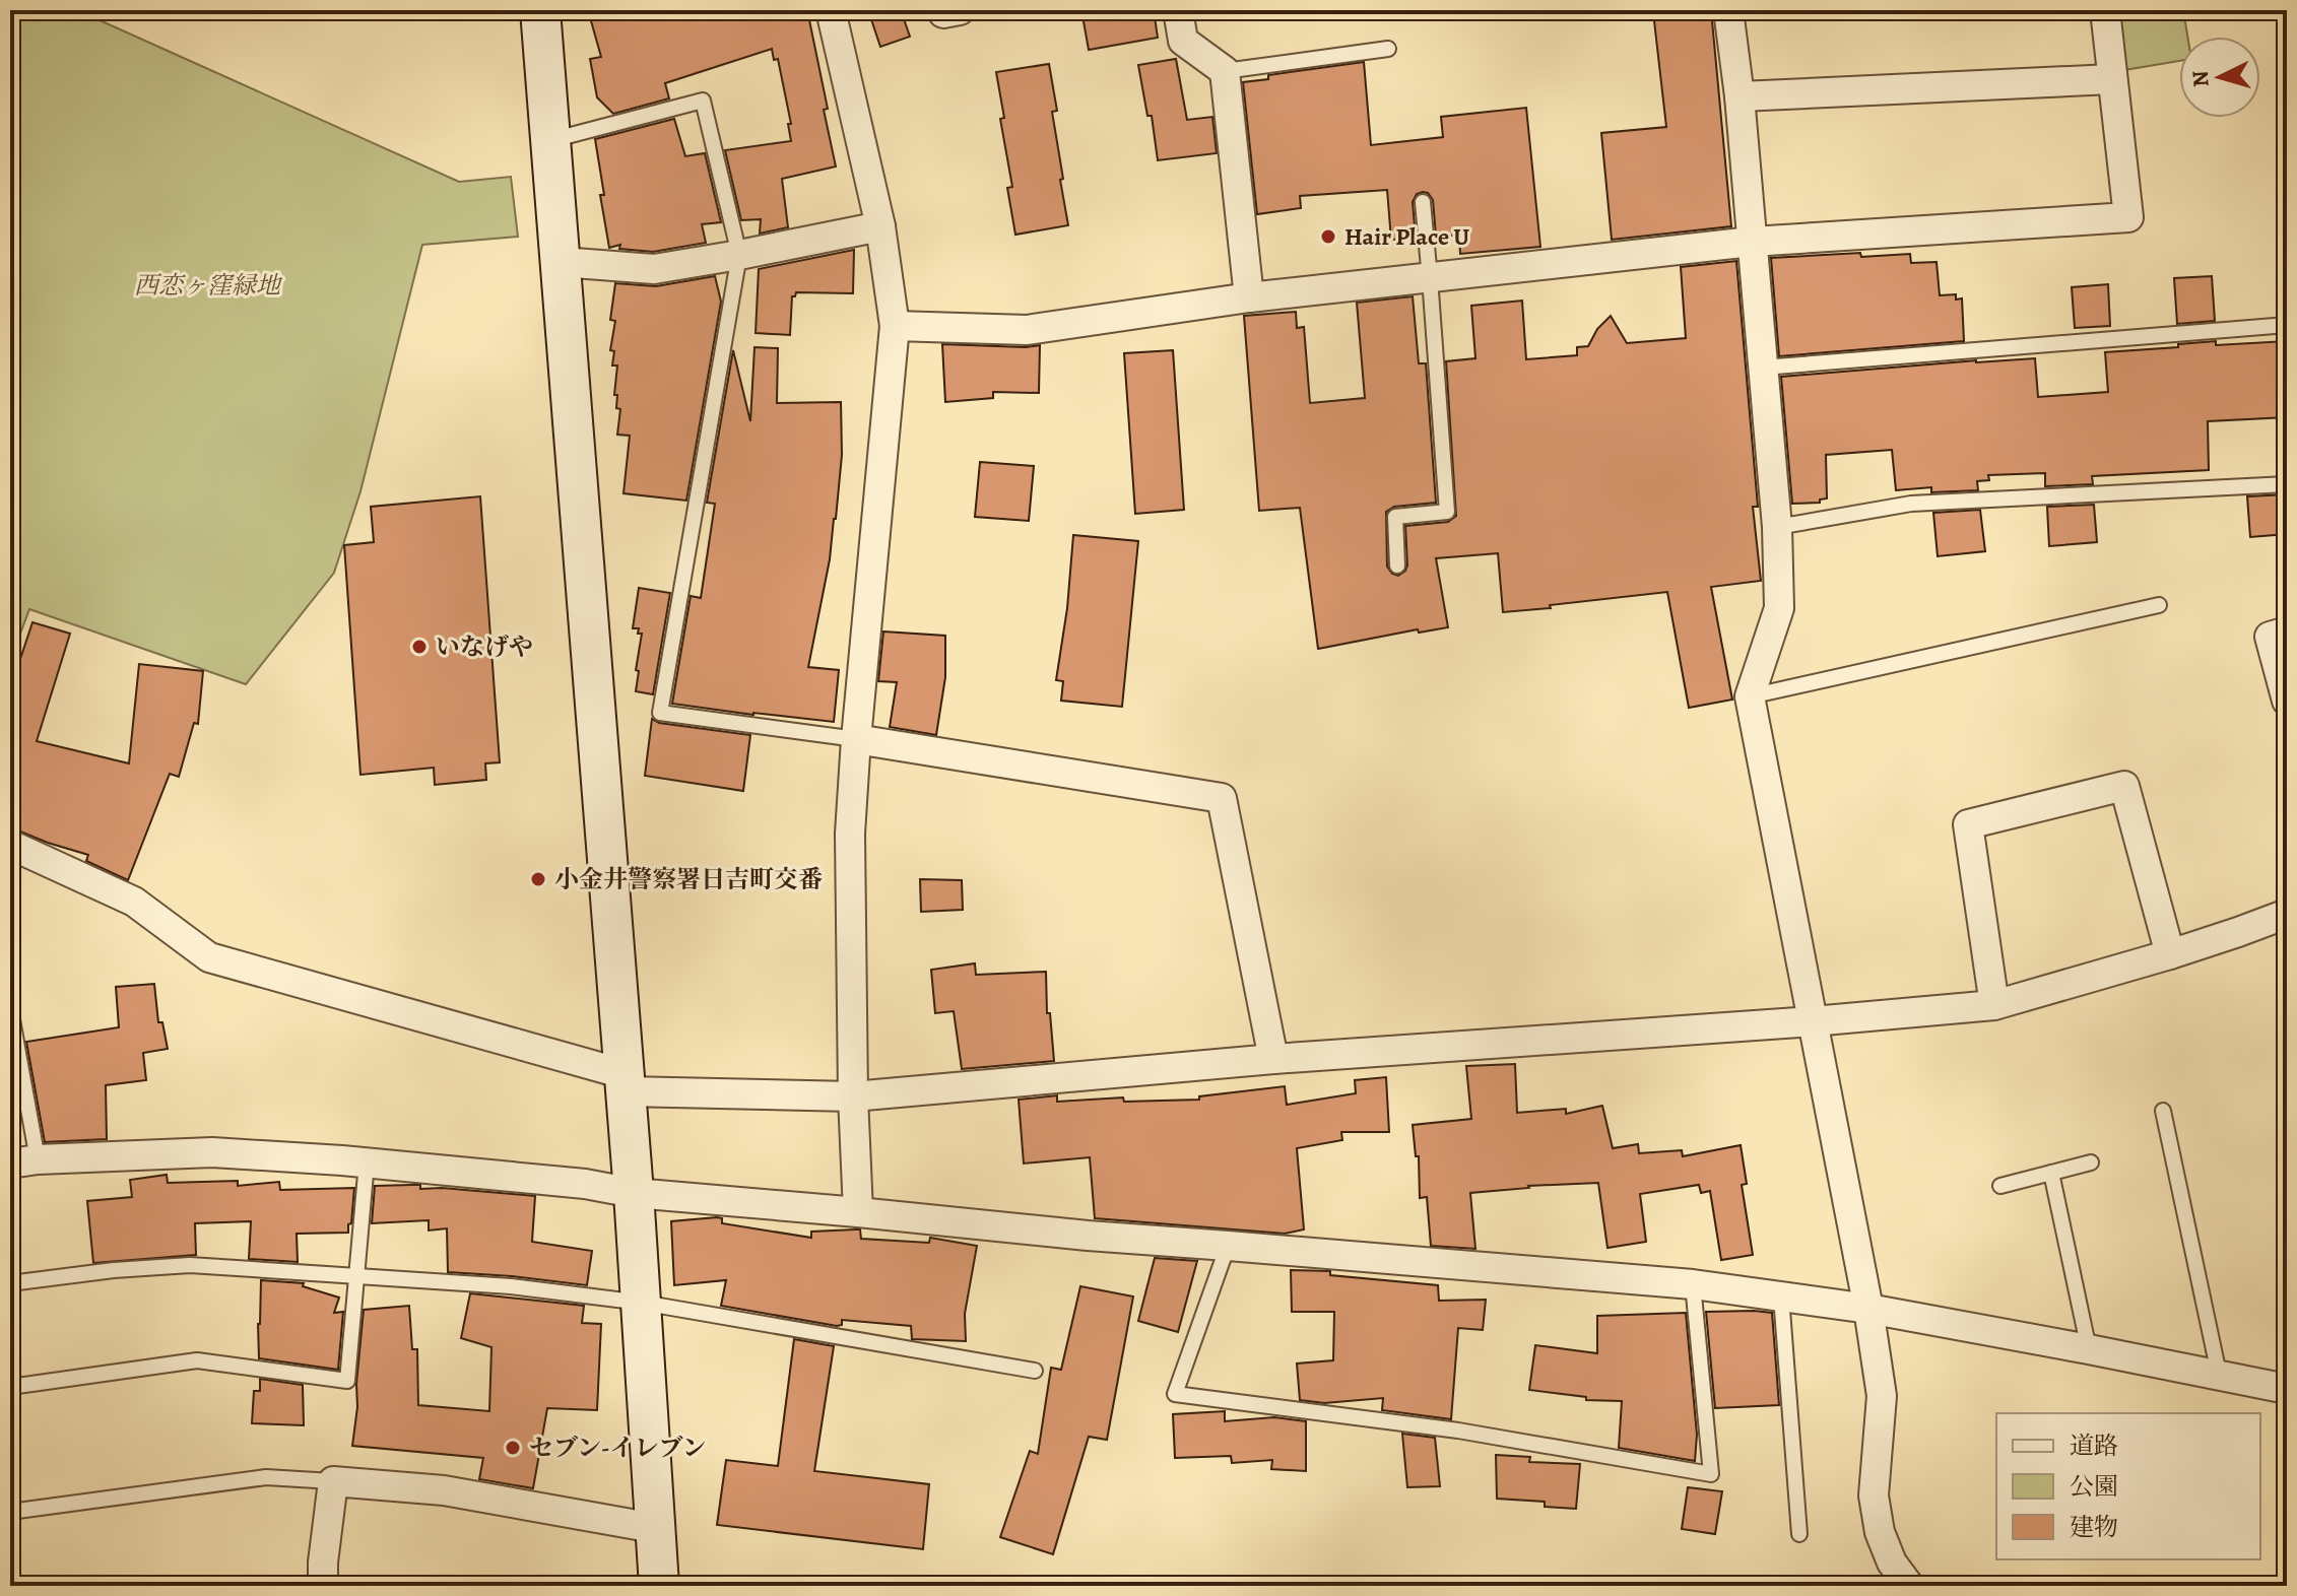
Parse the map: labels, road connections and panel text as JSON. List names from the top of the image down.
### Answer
{
  "parks": ["西恋ヶ窪緑地"],
  "places": [
    "Hair Place U",
    "いなげや",
    "小金井警察署日吉町交番",
    "セブン-イレブン"
  ],
  "legend": ["道路", "公園", "建物"],
  "north": "left"
}
